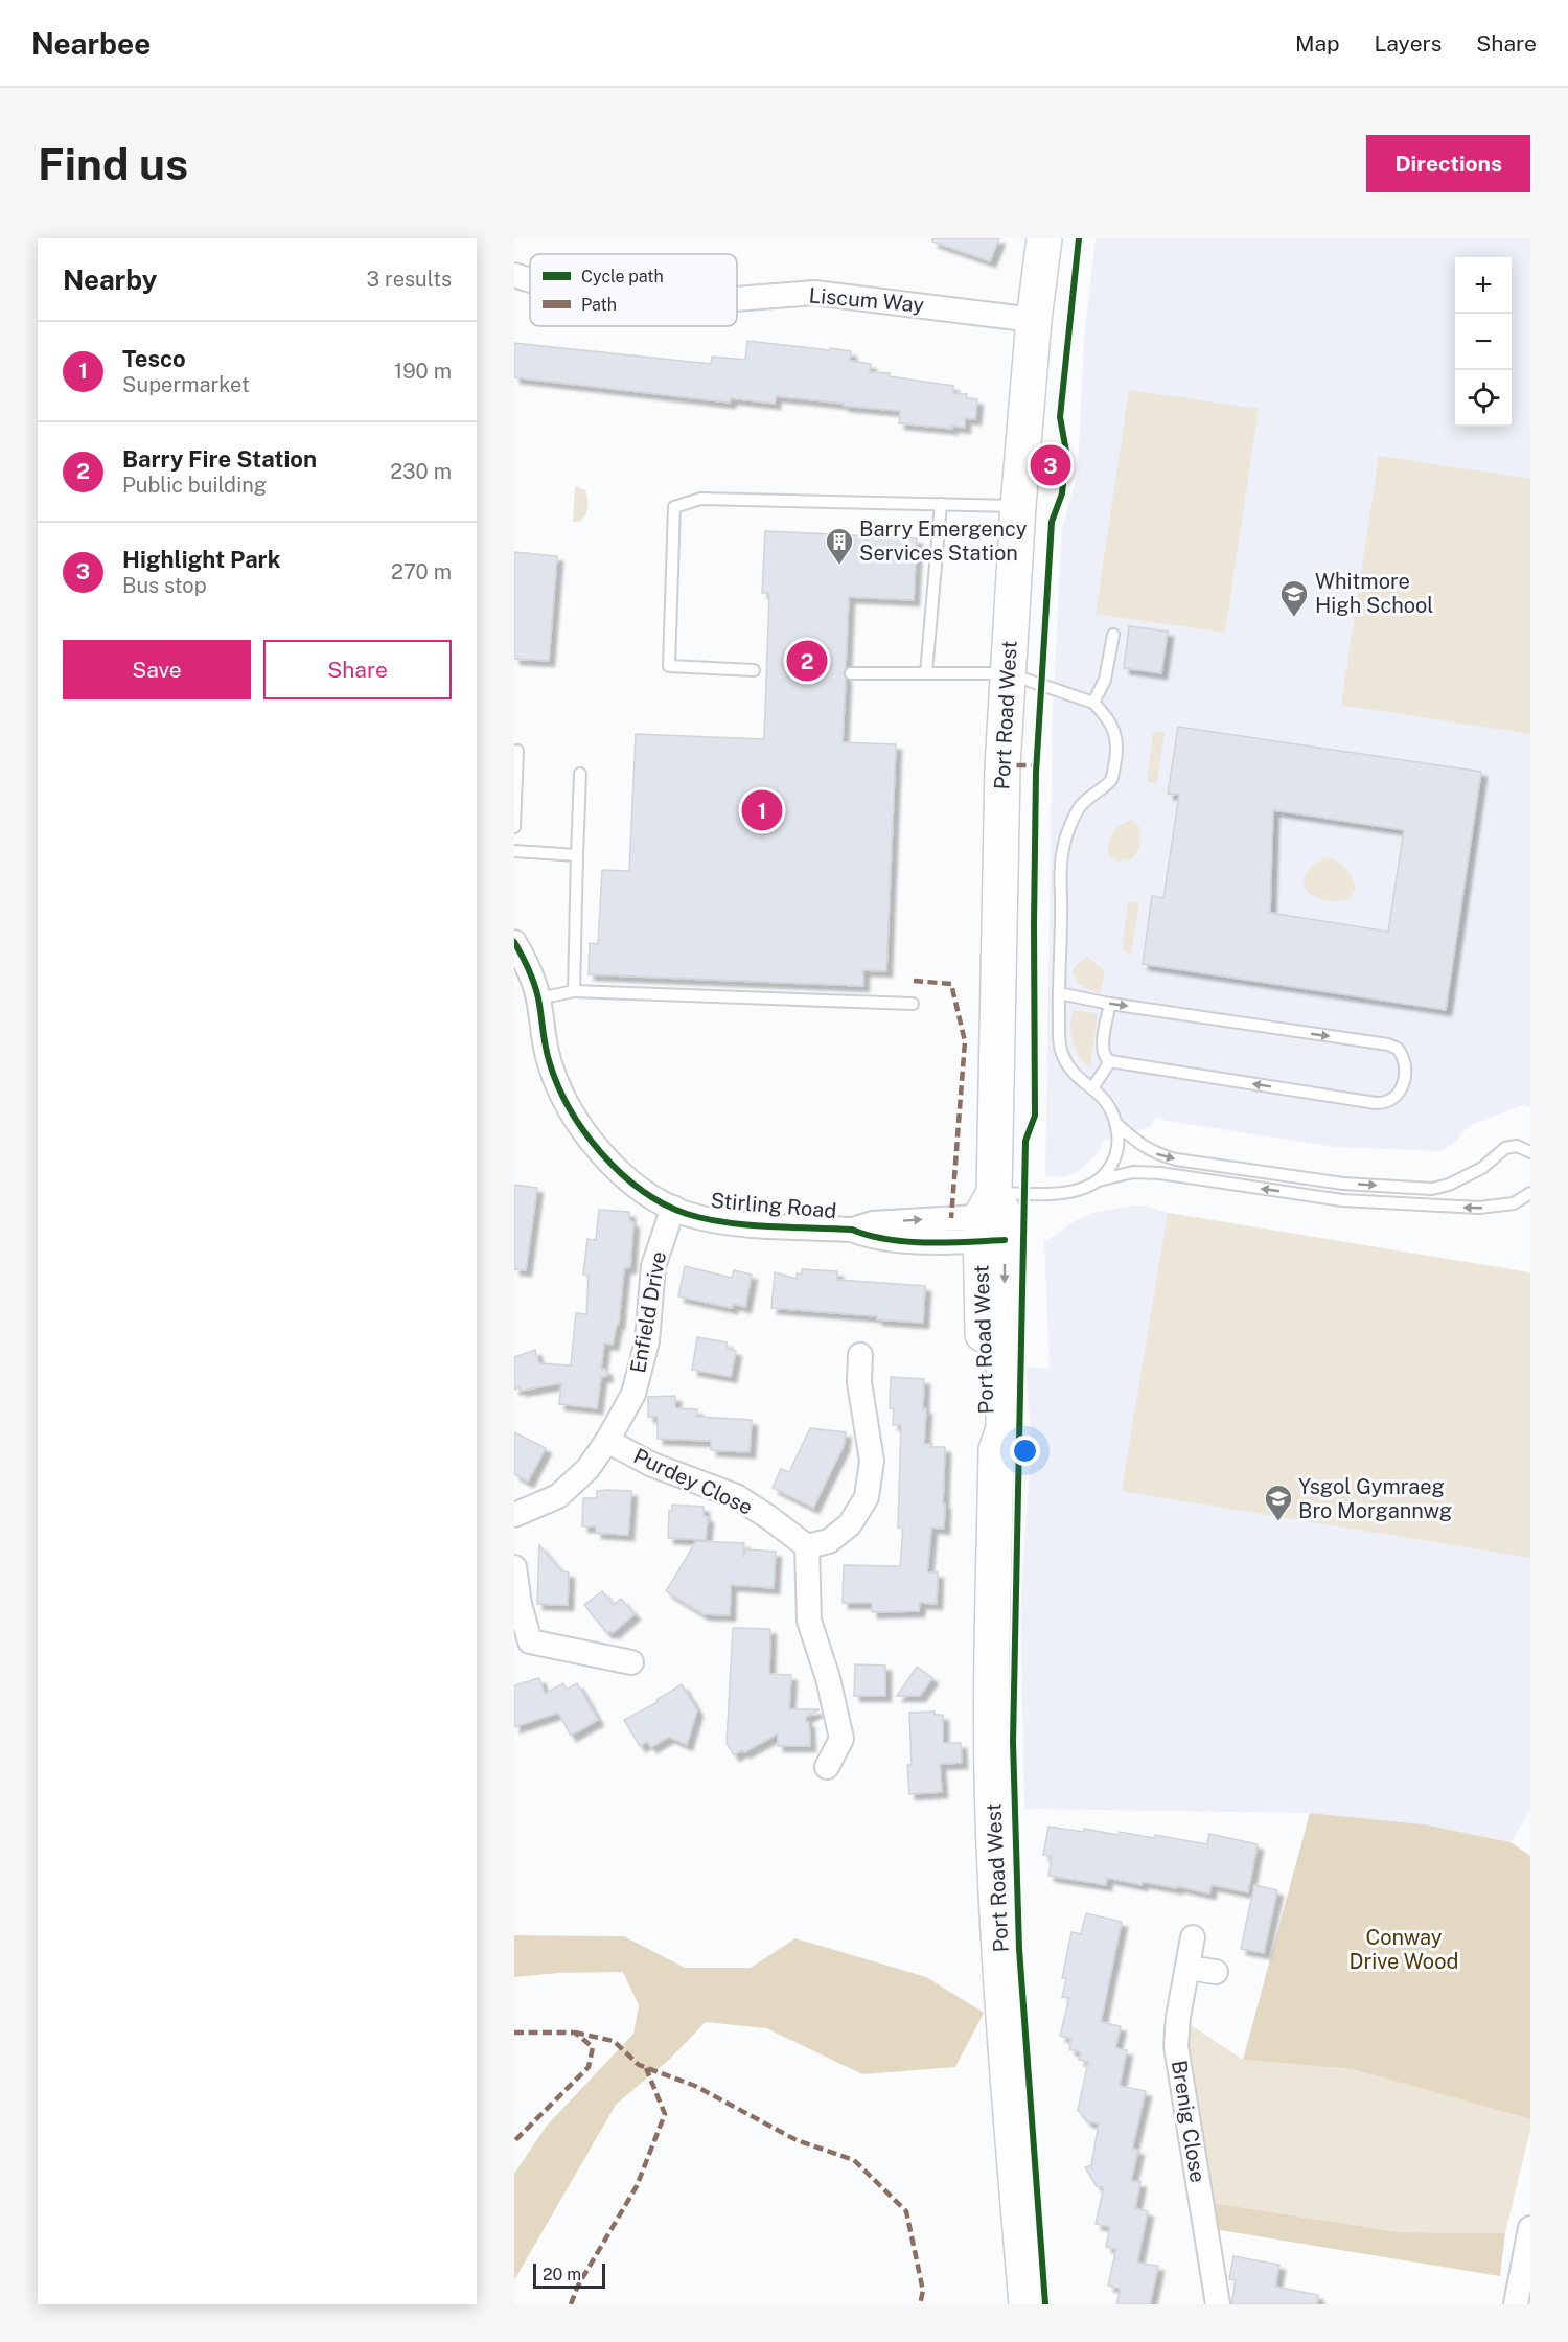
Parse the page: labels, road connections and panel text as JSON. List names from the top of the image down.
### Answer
{
  "streets": {
    "main road": ["Port Road West"],
    "street": [
      "Liscum Way",
      "Stirling Road",
      "Enfield Drive",
      "Purdey Close",
      "Brenig Close"
    ]
  },
  "crossings": [
    ["Liscum Way", "Port Road West"],
    ["Port Road West", "Stirling Road"],
    ["Stirling Road", "Enfield Drive"],
    ["Enfield Drive", "Purdey Close"]
  ],
  "parks": ["Conway Drive Wood"],
  "places": {
    "building": ["Barry Emergency Services Station"],
    "school or university": ["Whitmore High School", "Ysgol Gymraeg Bro Morgannwg"]
  },
  "legend": ["Cycle path", "Path"],
  "scale_bar": "20 m",
  "page": {
    "header": "Nearbee",
    "nav": ["Map", "Layers", "Share"],
    "buttons": [
      "Directions",
      ["Save", "Share"]
    ],
    "title": "Find us",
    "heading": ["Nearby", "3 results"],
    "map_buttons": ["+", "−"],
    "list": [
      {
        "mark": "1",
        "name": "Tesco",
        "note": "Supermarket",
        "value": "190 m"
      },
      {
        "mark": "2",
        "name": "Barry Fire Station",
        "note": "Public building",
        "value": "230 m"
      },
      {
        "mark": "3",
        "name": "Highlight Park",
        "note": "Bus stop",
        "value": "270 m"
      }
    ],
    "pins": ["3", "2", "1"],
    "scale": "20 m"
  }
}
